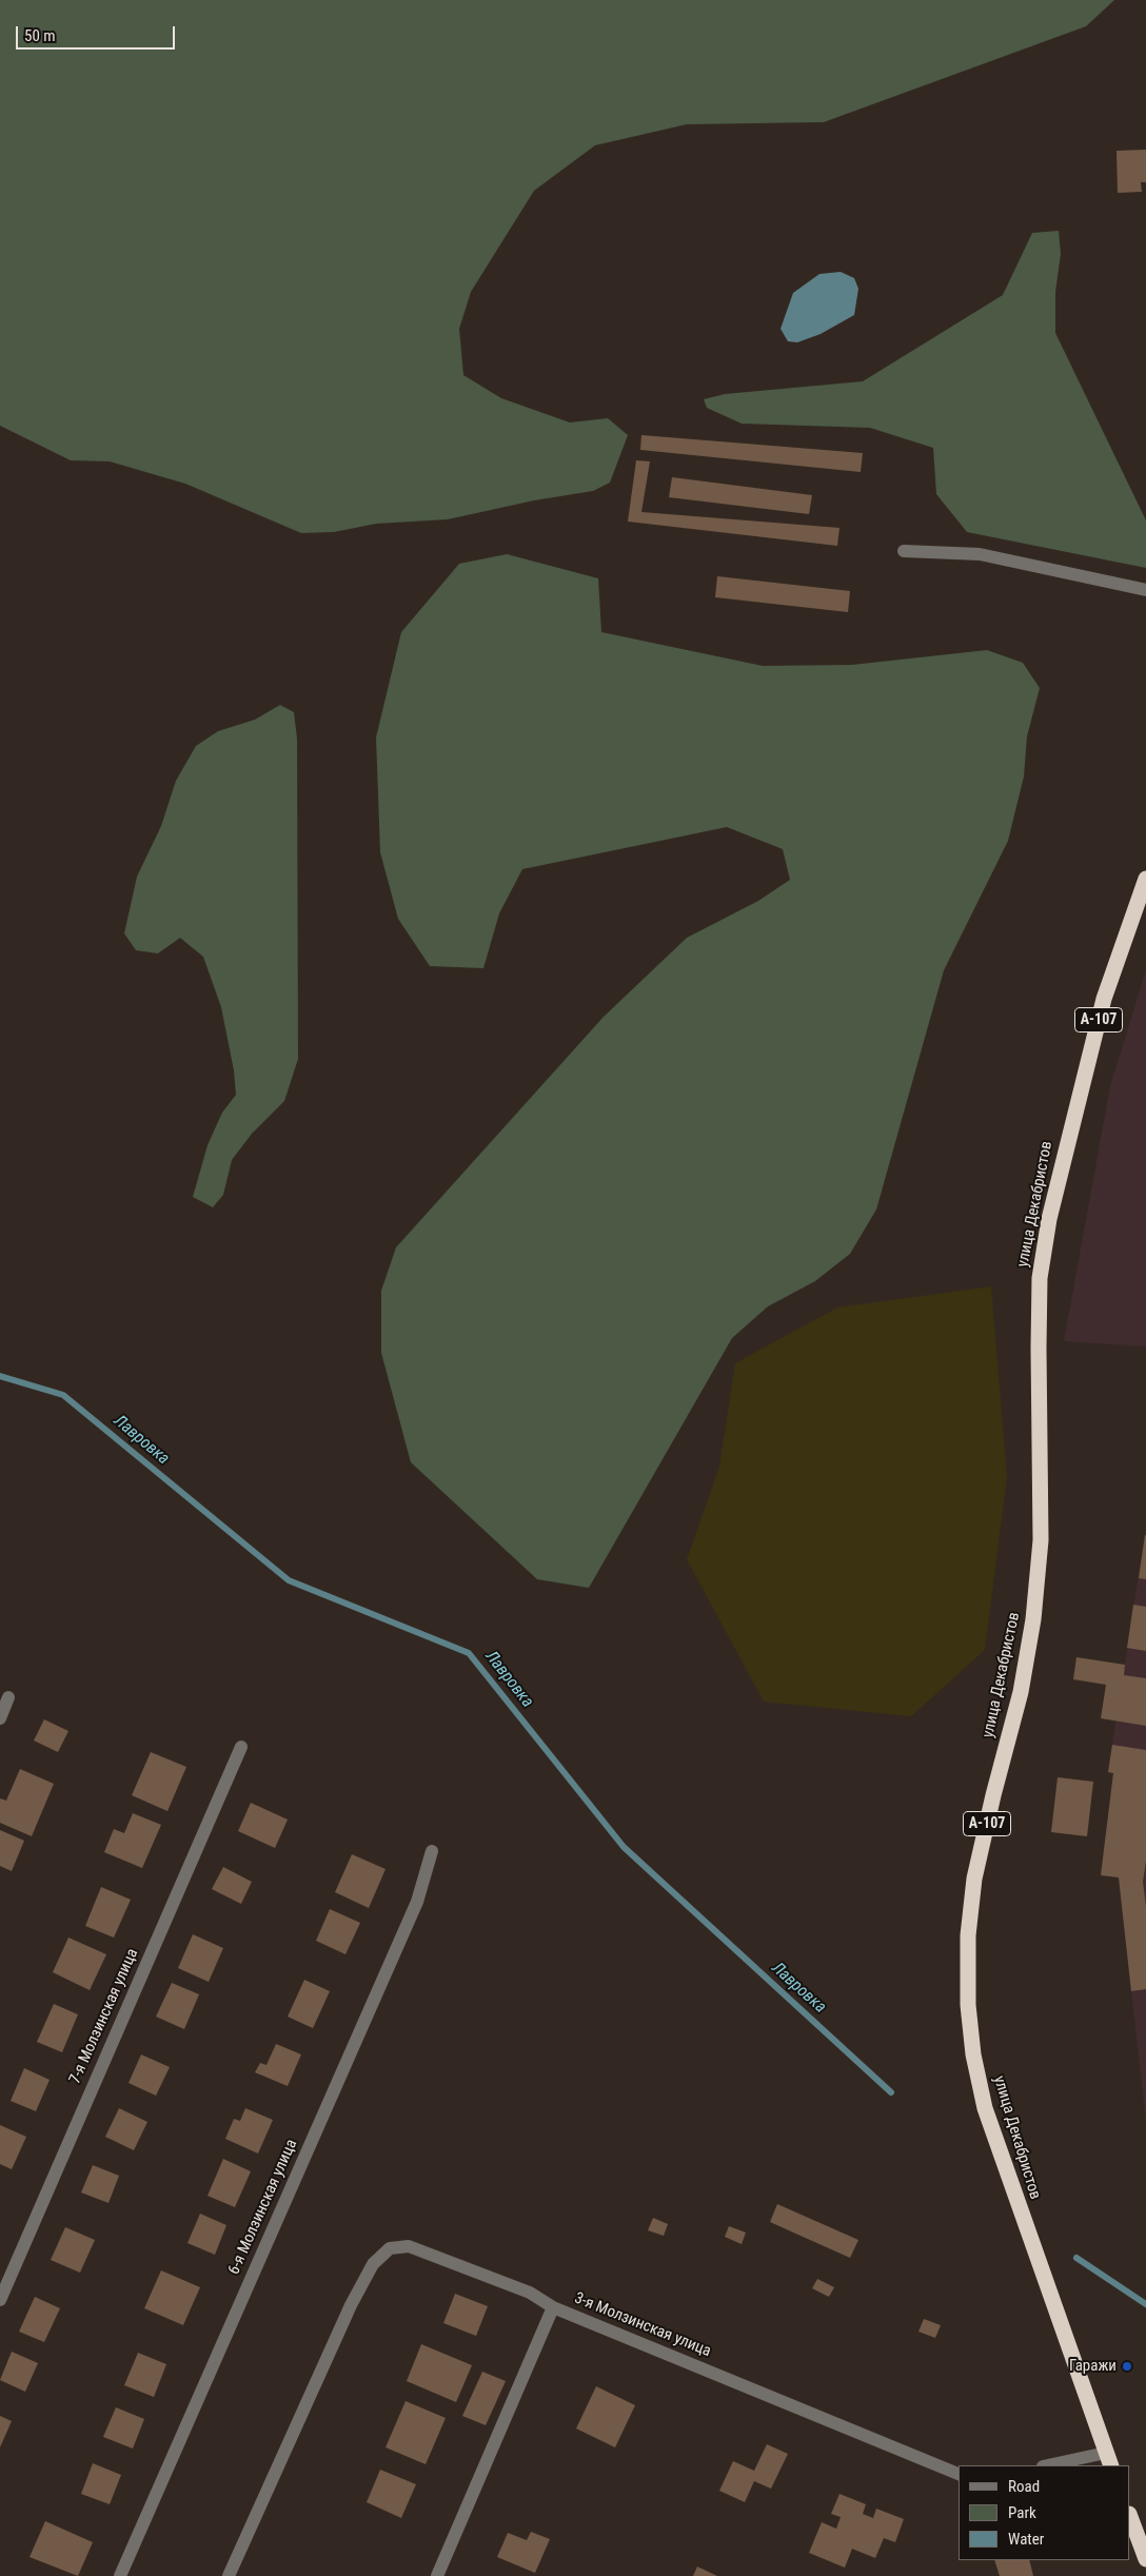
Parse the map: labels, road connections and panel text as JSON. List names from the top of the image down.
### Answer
{
  "streets": {
    "highway": ["А-107", "улица Декабристов"],
    "street": ["7-я Молзинская улица", "6-я Молзинская улица", "3-я Молзинская улица"]
  },
  "water": ["Лавровка"],
  "places": ["Гаражи"],
  "legend": ["Road", "Park", "Water"],
  "scale_bar": "50 m"
}
